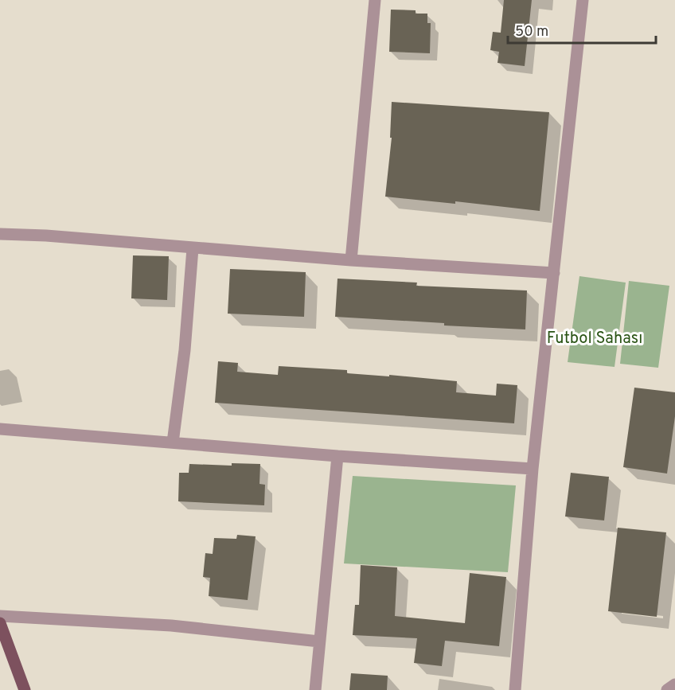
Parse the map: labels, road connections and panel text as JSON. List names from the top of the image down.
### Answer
{
  "parks": ["Futbol Sahası"],
  "scale_bar": "50 m"
}
